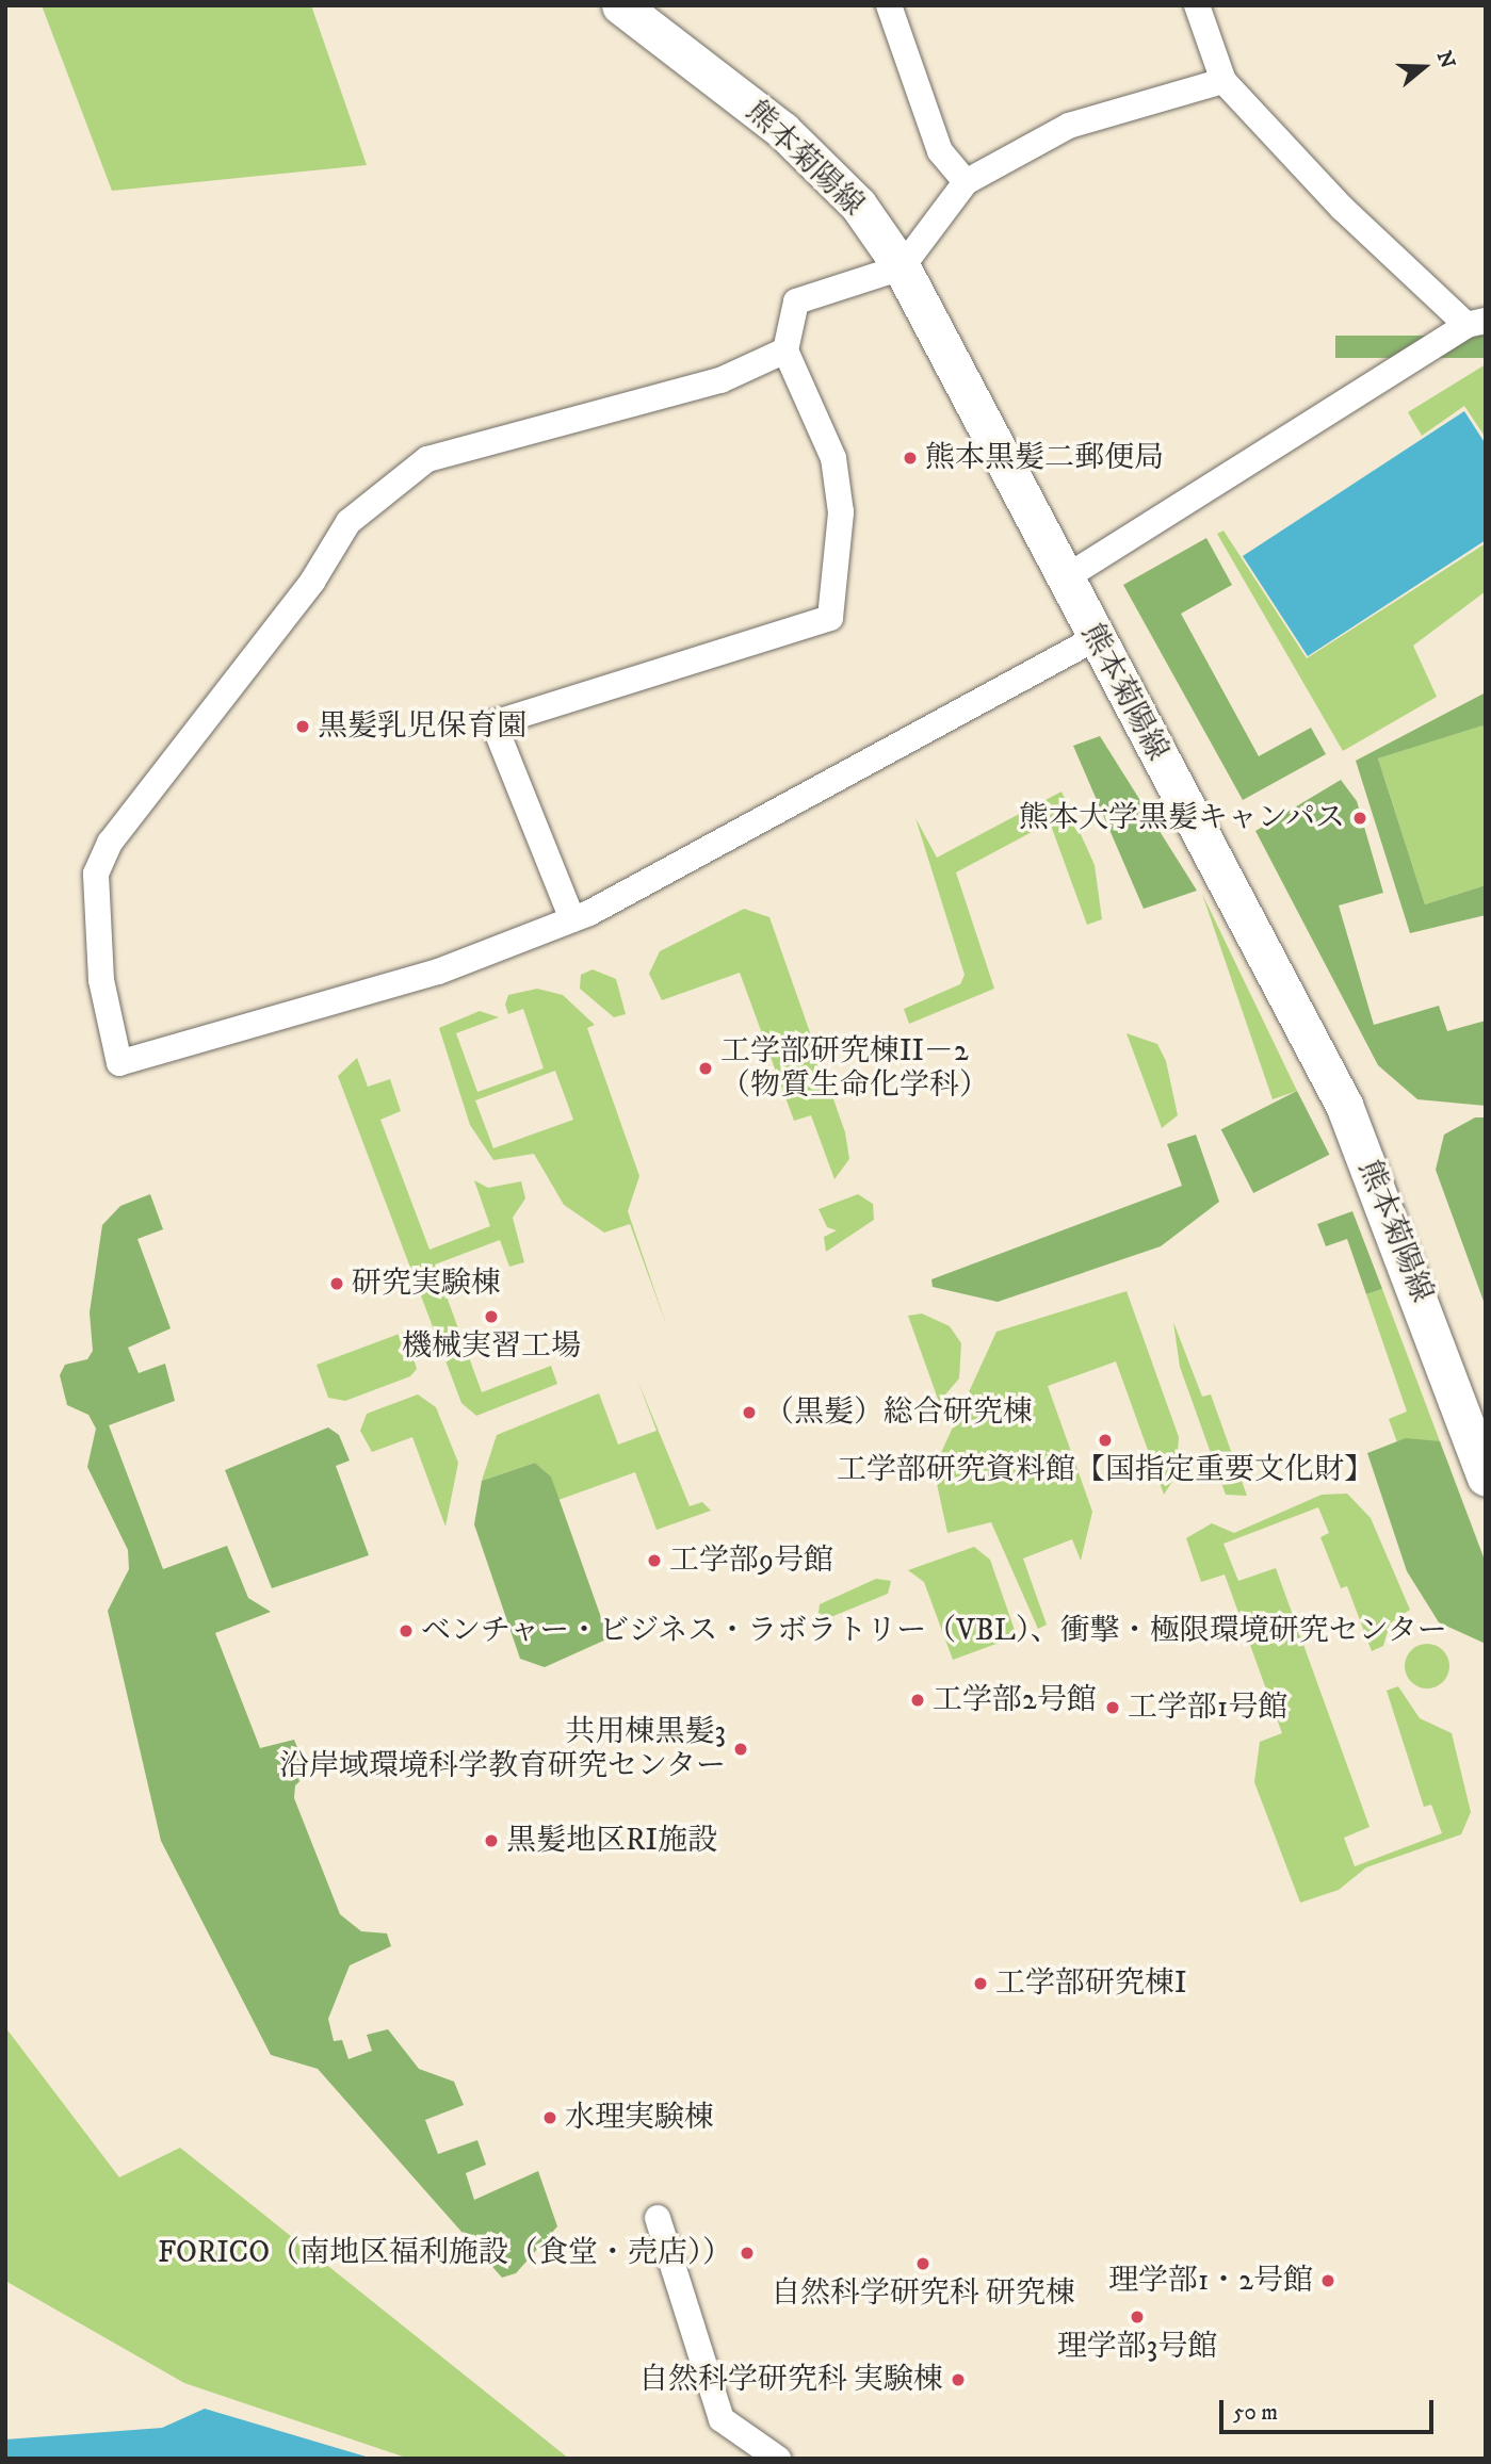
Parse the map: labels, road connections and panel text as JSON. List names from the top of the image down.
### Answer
{
  "streets": {
    "main road": ["熊本菊陽線"]
  },
  "places": [
    "熊本黒髪二郵便局",
    "黒髪乳児保育園",
    "熊本大学黒髪キャンパス",
    "工学部研究棟II－2 （物質生命化学科）",
    "研究実験棟",
    "機械実習工場",
    "（黒髪）総合研究棟",
    "工学部研究資料館【国指定重要文化財】",
    "工学部9号館",
    "ベンチャー・ビジネス・ラボラトリー（VBL）、衝撃・極限環境研究センター",
    "工学部2号館",
    "工学部1号館",
    "共用棟黒髪3 沿岸域環境科学教育研究センター",
    "黒髪地区RI施設",
    "工学部研究棟I",
    "水理実験棟",
    "FORICO（南地区福利施設（食堂・売店））",
    "自然科学研究科 研究棟",
    "理学部1・2号館",
    "理学部3号館",
    "自然科学研究科 実験棟"
  ],
  "scale_bar": "50 m",
  "north": "right"
}
